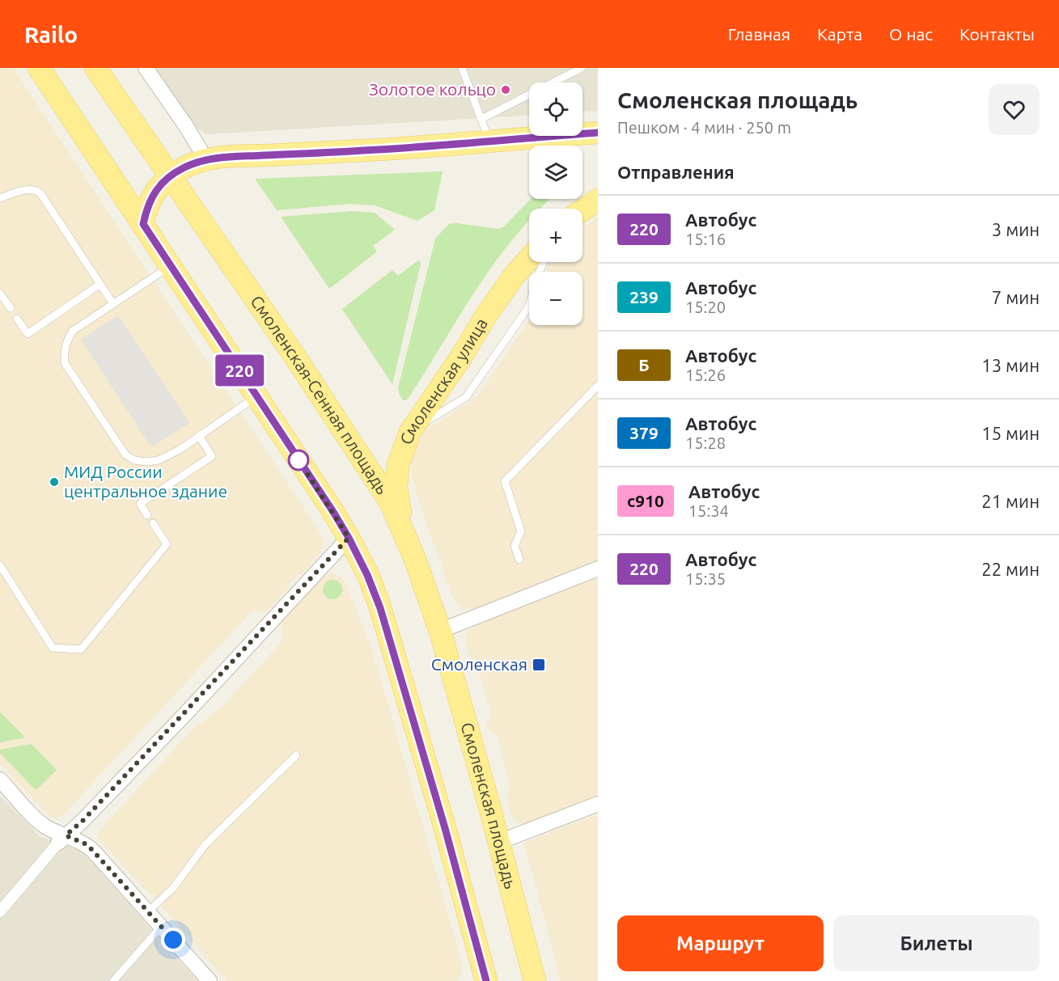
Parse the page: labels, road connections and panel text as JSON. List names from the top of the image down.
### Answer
{
  "streets": {
    "main road": ["Смоленская улица", "Смоленская-Сенная площадь", "Смоленская площадь"]
  },
  "crossings": [
    ["Смоленская улица", "Смоленская-Сенная площадь"],
    ["Смоленская-Сенная площадь", "Смоленская площадь"]
  ],
  "places": {
    "other": ["Золотое кольцо", "МИД России центральное здание"],
    "transit": ["Смоленская"]
  },
  "lines": ["bus line 220"],
  "page": {
    "header": "Railo",
    "nav": [
      "Главная",
      "Карта",
      "О нас",
      "Контакты"
    ],
    "on_map": "220",
    "heading": [
      ["Смоленская площадь", "Пешком · 4 мин · 250 m"],
      "Отправления"
    ],
    "map_buttons": ["+", "−"],
    "list": [
      {
        "mark": "220",
        "name": "Автобус",
        "note": "15:16",
        "value": "3 мин"
      },
      {
        "mark": "239",
        "name": "Автобус",
        "note": "15:20",
        "value": "7 мин"
      },
      {
        "mark": "Б",
        "name": "Автобус",
        "note": "15:26",
        "value": "13 мин"
      },
      {
        "mark": "379",
        "name": "Автобус",
        "note": "15:28",
        "value": "15 мин"
      },
      {
        "mark": "с910",
        "name": "Автобус",
        "note": "15:34",
        "value": "21 мин"
      },
      {
        "mark": "220",
        "name": "Автобус",
        "note": "15:35",
        "value": "22 мин"
      }
    ],
    "buttons": ["Маршрут", "Билеты"]
  }
}
